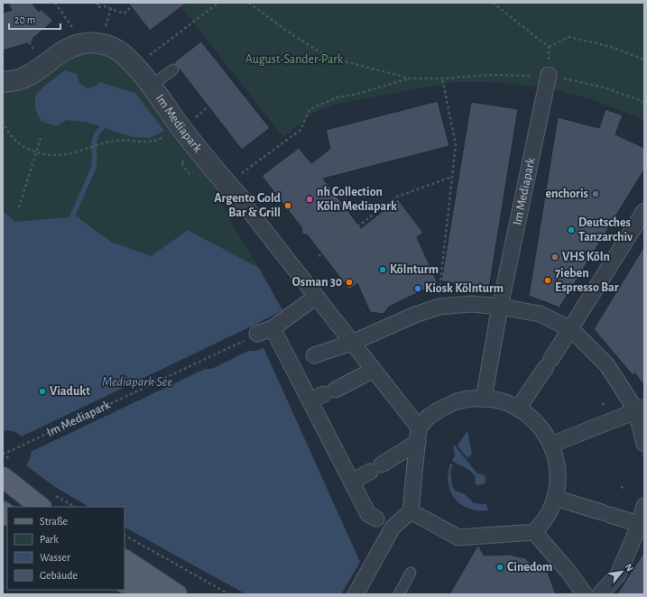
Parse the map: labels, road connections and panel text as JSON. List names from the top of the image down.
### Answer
{
  "streets": {
    "street": ["Im Mediapark"]
  },
  "water": ["Mediapark See"],
  "parks": ["August-Sander-Park"],
  "places": [
    "enchoris",
    "nh Collection Köln Mediapark",
    "Argento Gold Bar & Grill",
    "Deutsches Tanzarchiv",
    "VHS Köln",
    "Kölnturm",
    "7ieben Espresso Bar",
    "Osman 30",
    "Kiosk Kölnturm",
    "Viadukt",
    "Cinedom"
  ],
  "legend": [
    "Straße",
    "Park",
    "Wasser",
    "Gebäude"
  ],
  "scale_bar": "20 m",
  "north": "top right"
}
